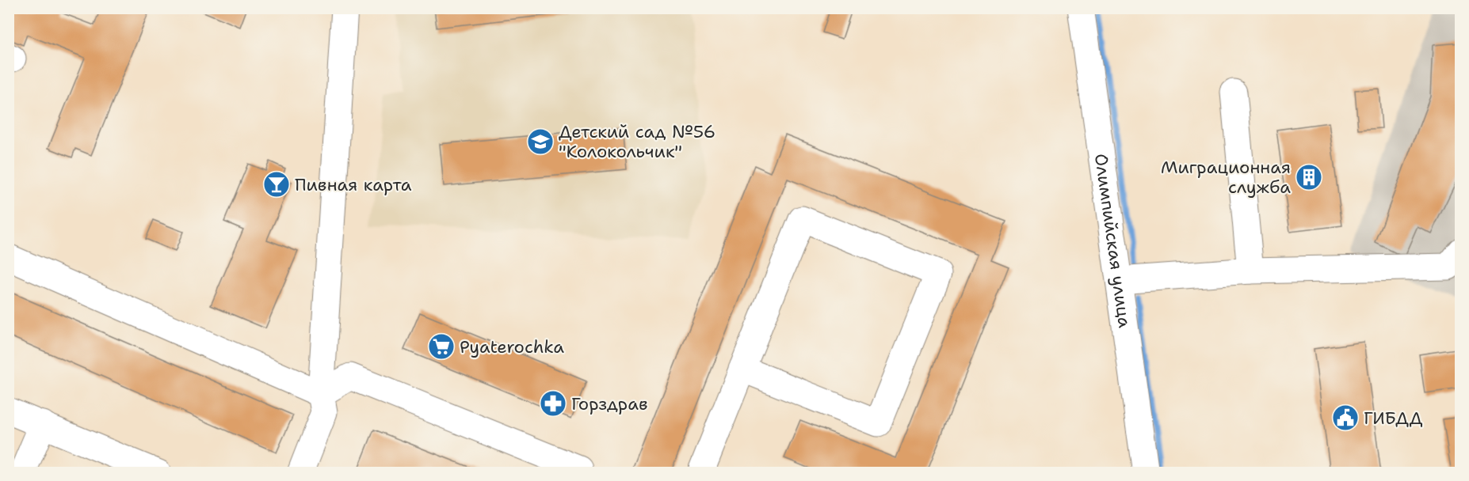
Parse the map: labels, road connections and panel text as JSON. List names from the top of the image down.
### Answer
{
  "streets": {
    "street": ["Олимпийская улица"]
  },
  "places": {
    "school or university": ["Детский сад №56 \"Колокольчик\""],
    "building": ["Миграционная служба"],
    "bar": ["Пивная карта"],
    "supermarket": ["Pyaterochka"],
    "pharmacy": ["Горздрав"],
    "public building": ["ГИБДД"]
  }
}
